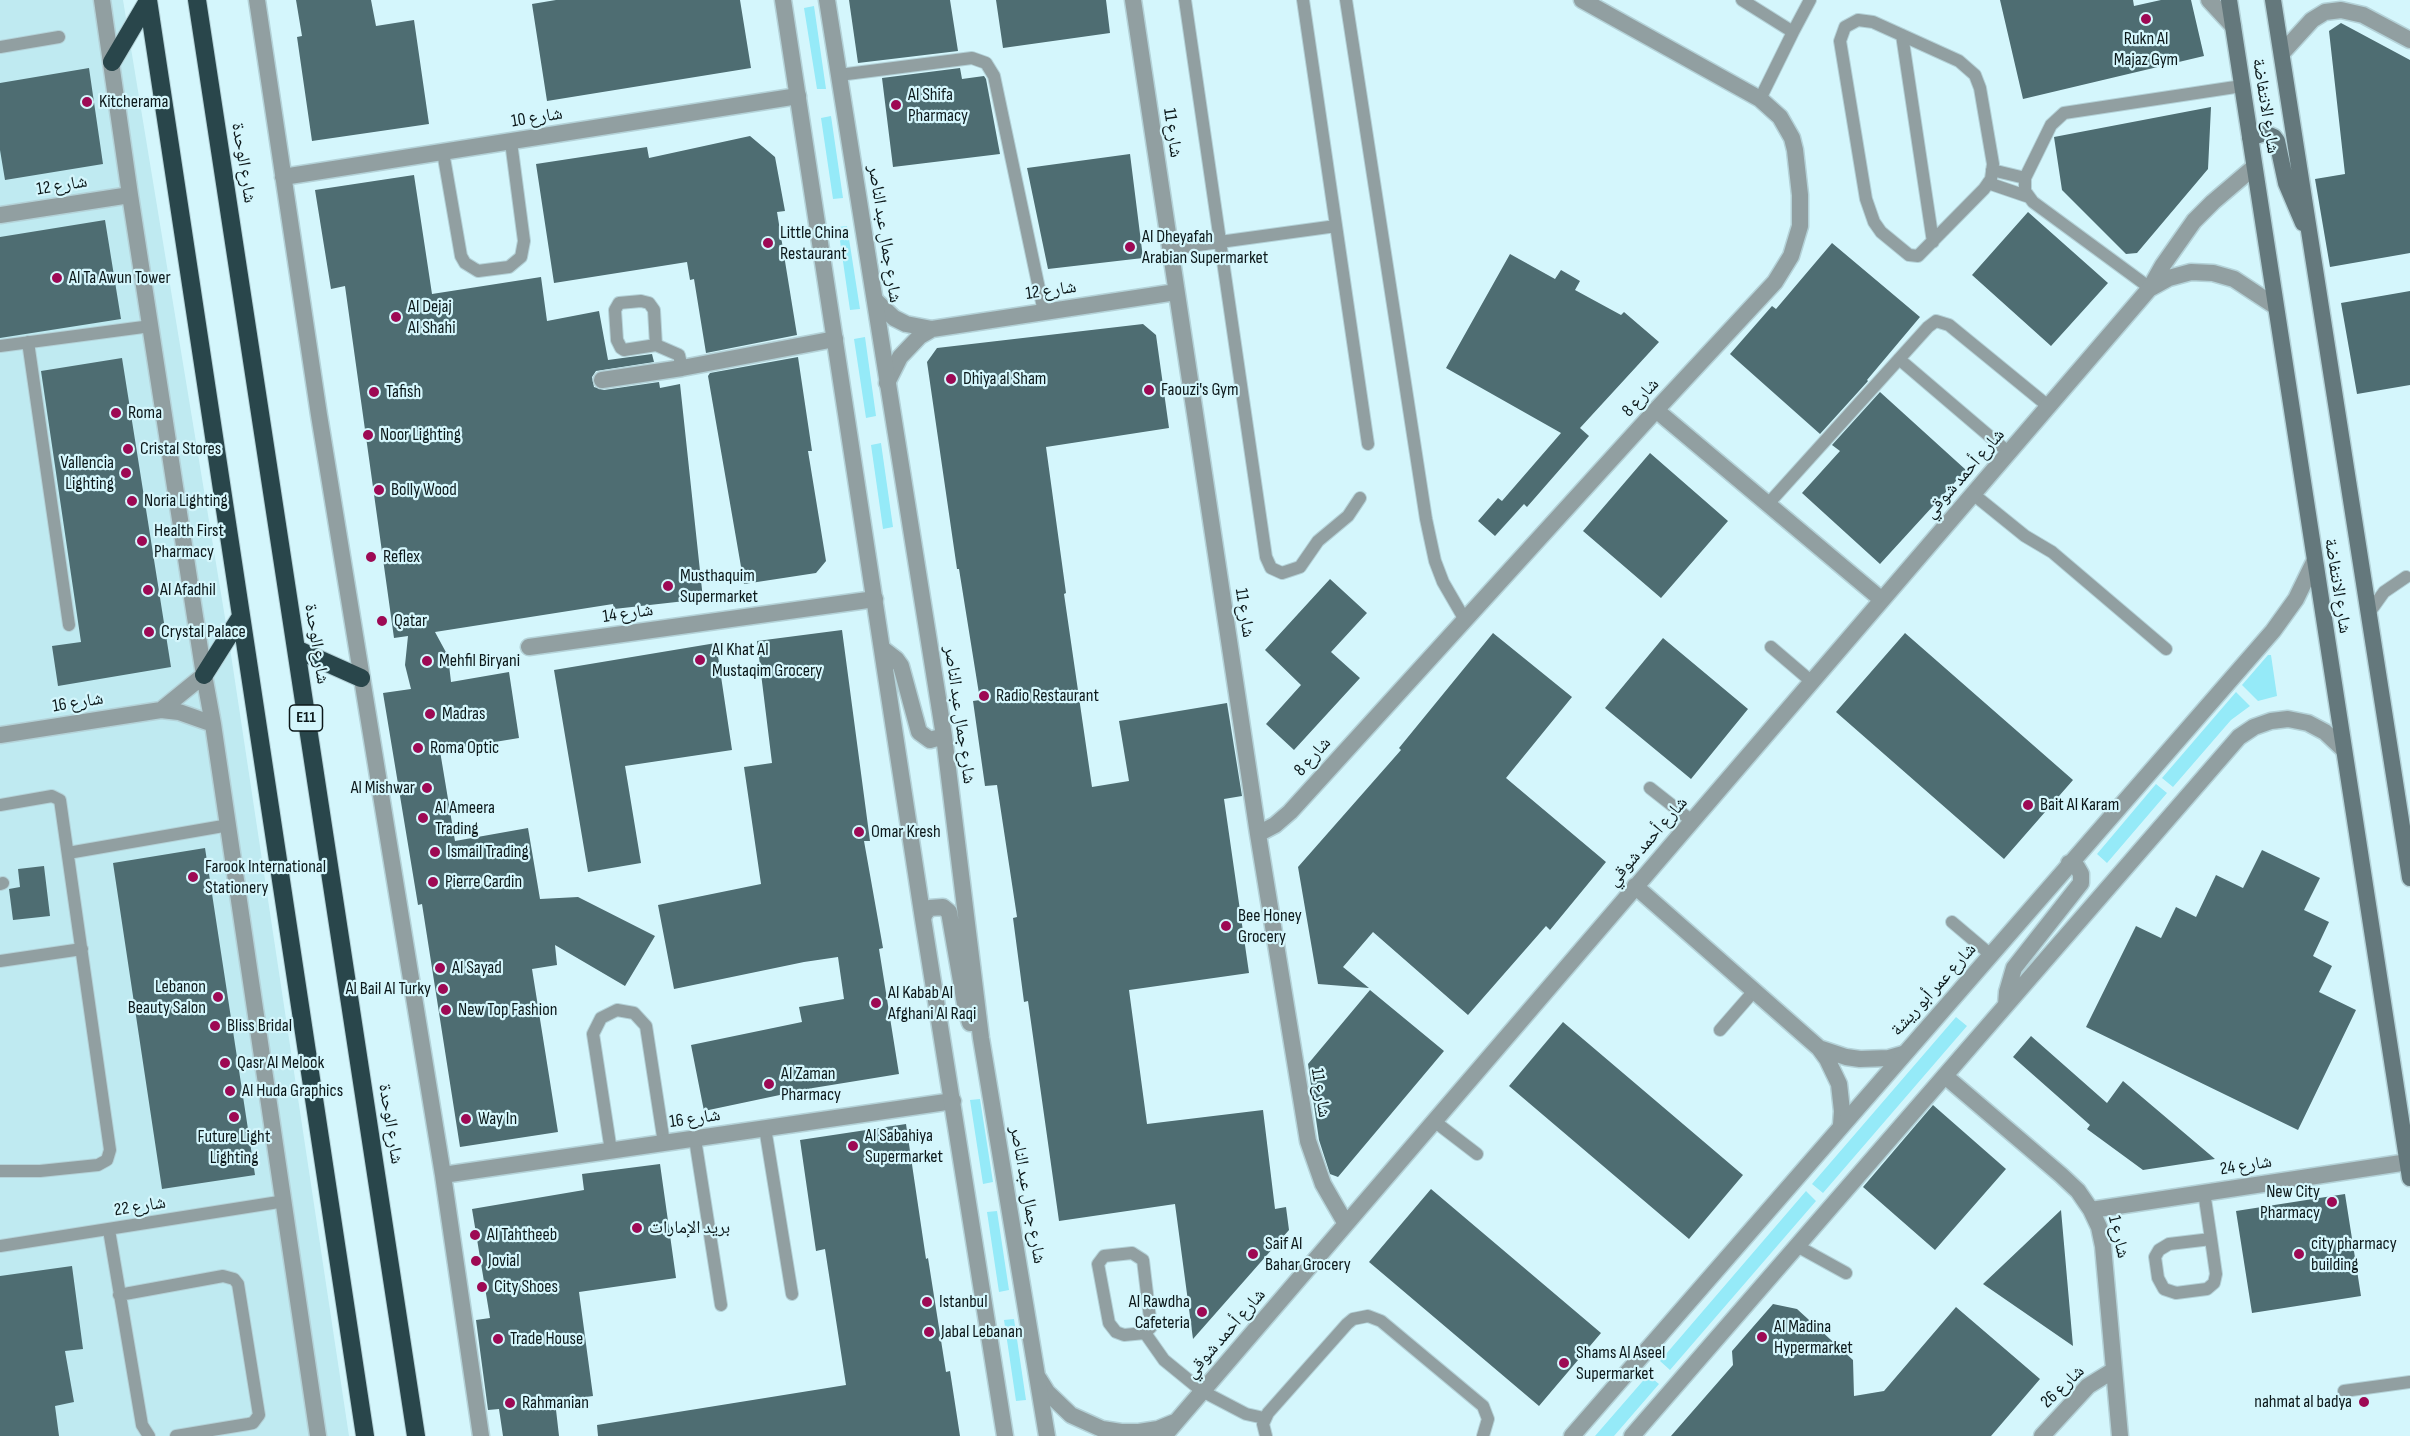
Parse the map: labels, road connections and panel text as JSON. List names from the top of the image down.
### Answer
{
  "streets": {
    "highway": ["شارع الوحدة", "E11"],
    "main road": ["شارع الانتفاضة"],
    "street": [
      "شارع 10",
      "شارع 11",
      "شارع 12",
      "شارع جمال عبد الناصر",
      "شارع 8",
      "شارع أحمد شوقي",
      "شارع 14",
      "شارع 16",
      "شارع عمر أبو ريشة",
      "شارع 24",
      "شارع 1",
      "شارع 26"
    ],
    "lane": ["شارع 22"]
  },
  "crossings": [
    ["شارع الانتفاضة", "شارع أحمد شوقي"],
    ["شارع الانتفاضة", "شارع عمر أبو ريشة"],
    ["شارع الانتفاضة", "شارع 24"],
    ["شارع 11", "شارع 12"],
    ["شارع 11", "شارع 8"],
    ["شارع 11", "شارع أحمد شوقي"],
    ["شارع 12", "شارع جمال عبد الناصر"],
    ["شارع 24", "شارع 1"],
    ["شارع 1", "شارع 26"]
  ],
  "places": [
    "Rukn Al Majaz Gym",
    "Kitcherama",
    "Al Shifa Pharmacy",
    "Little China Restaurant",
    "Al Dheyafah Arabian Supermarket",
    "Al Ta Awun Tower",
    "Al Dejaj Al Shahi",
    "Dhiya al Sham",
    "Faouzi's Gym",
    "Tafish",
    "Roma",
    "Noor Lighting",
    "Cristal Stores",
    "Vallencia Lighting",
    "Bolly Wood",
    "Noria Lighting",
    "Health First Pharmacy",
    "Reflex",
    "Musthaquim Supermarket",
    "Al Afadhil",
    "Qatar",
    "Crystal Palace",
    "Al Khat Al Mustaqim Grocery",
    "Mehfil Biryani",
    "Radio Restaurant",
    "Madras",
    "Roma Optic",
    "Al Mishwar",
    "Bait Al Karam",
    "Al Ameera Trading",
    "Omar Kresh",
    "Ismail Trading",
    "Farook International Stationery",
    "Pierre Cardin",
    "Bee Honey Grocery",
    "Al Sayad",
    "Al Bail Al Turky",
    "Lebanon Beauty Salon",
    "Al Kabab Al Afghani Al Raqi",
    "New Top Fashion",
    "Bliss Bridal",
    "Qasr Al Melook",
    "Al Zaman Pharmacy",
    "Al Huda Graphics",
    "Future Light Lighting",
    "Way In",
    "Al Sabahiya Supermarket",
    "New City Pharmacy",
    "بريد الإمارات",
    "Al Tahtheeb",
    "Saif Al Bahar Grocery",
    "city pharmacy building",
    "Jovial",
    "City Shoes",
    "Istanbul",
    "Al Rawdha Cafeteria",
    "Jabal Lebanan",
    "Al Madina Hypermarket",
    "Trade House",
    "Shams Al Aseel Supermarket",
    "nahmat al badya",
    "Rahmanian"
  ]
}
